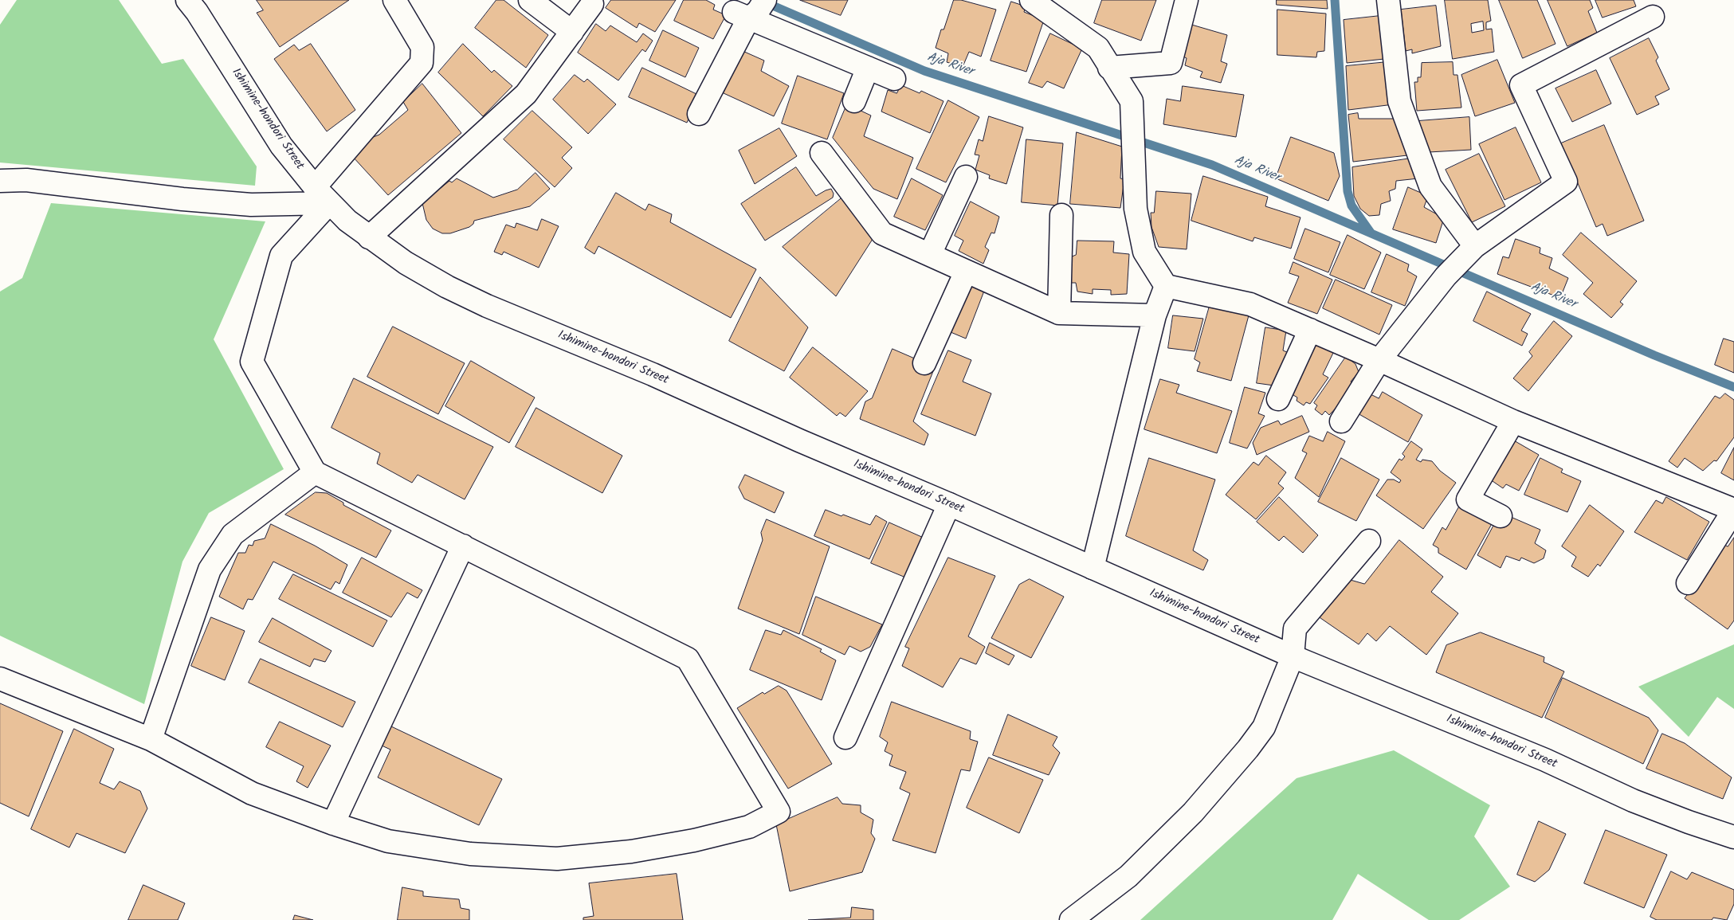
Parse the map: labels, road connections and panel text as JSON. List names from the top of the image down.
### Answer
{
  "streets": {
    "street": ["Ishimine-hondori Street"]
  },
  "water": ["Aja River"]
}
